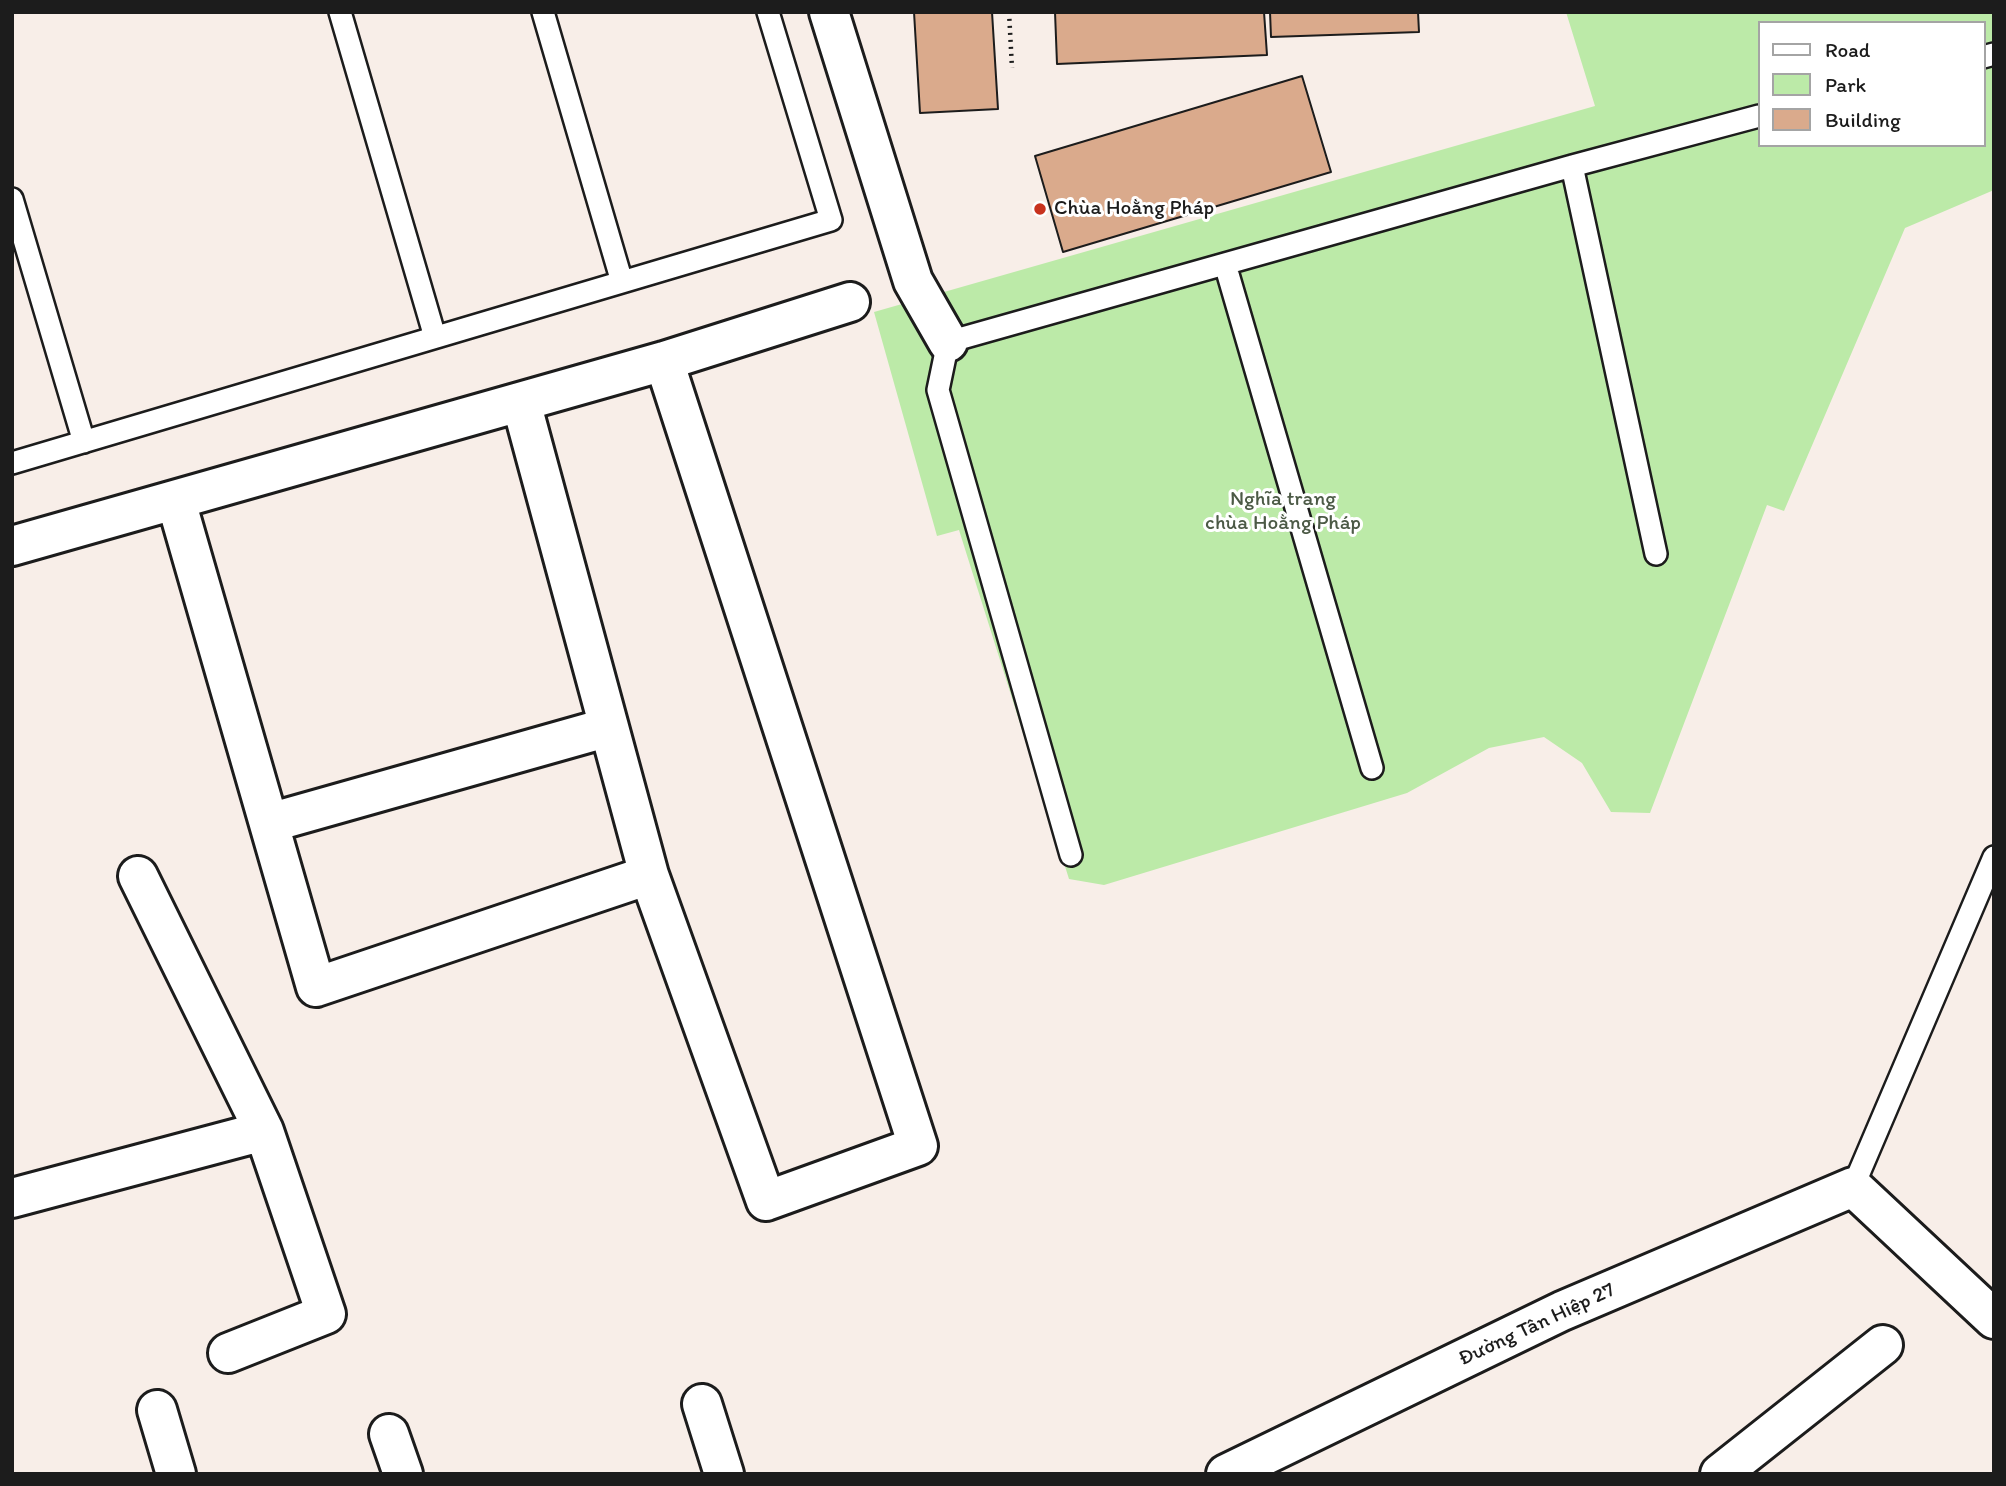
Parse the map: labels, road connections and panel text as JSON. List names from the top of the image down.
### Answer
{
  "streets": {
    "street": ["Đường Tân Hiệp 27"]
  },
  "parks": ["Nghĩa trang chùa Hoằng Pháp"],
  "places": ["Chùa Hoằng Pháp"],
  "legend": ["Road", "Park", "Building"]
}
